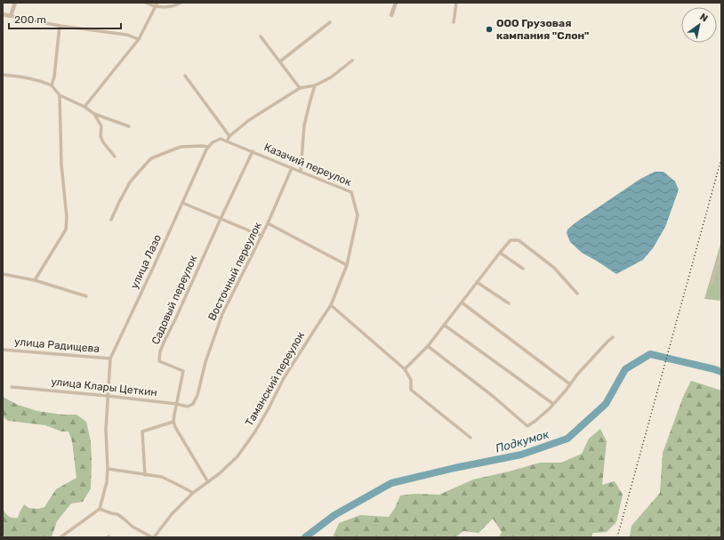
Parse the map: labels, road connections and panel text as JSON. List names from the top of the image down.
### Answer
{
  "streets": {
    "street": [
      "Казачий переулок",
      "улица Лазо",
      "Восточный переулок",
      "Садовый переулок",
      "улица Радищева",
      "Таманский переулок",
      "улица Клары Цеткин"
    ]
  },
  "crossings": [
    ["Казачий переулок", "Восточный переулок"],
    ["Казачий переулок", "Садовый переулок"],
    ["Казачий переулок", "Таманский переулок"],
    ["улица Лазо", "улица Радищева"],
    ["улица Лазо", "улица Клары Цеткин"],
    ["Восточный переулок", "улица Клары Цеткин"],
    ["Садовый переулок", "улица Клары Цеткин"]
  ],
  "water": ["Подкумок"],
  "places": ["ООО Грузовая кампания \"Слон\""],
  "scale_bar": "200 m",
  "north": "top right"
}
